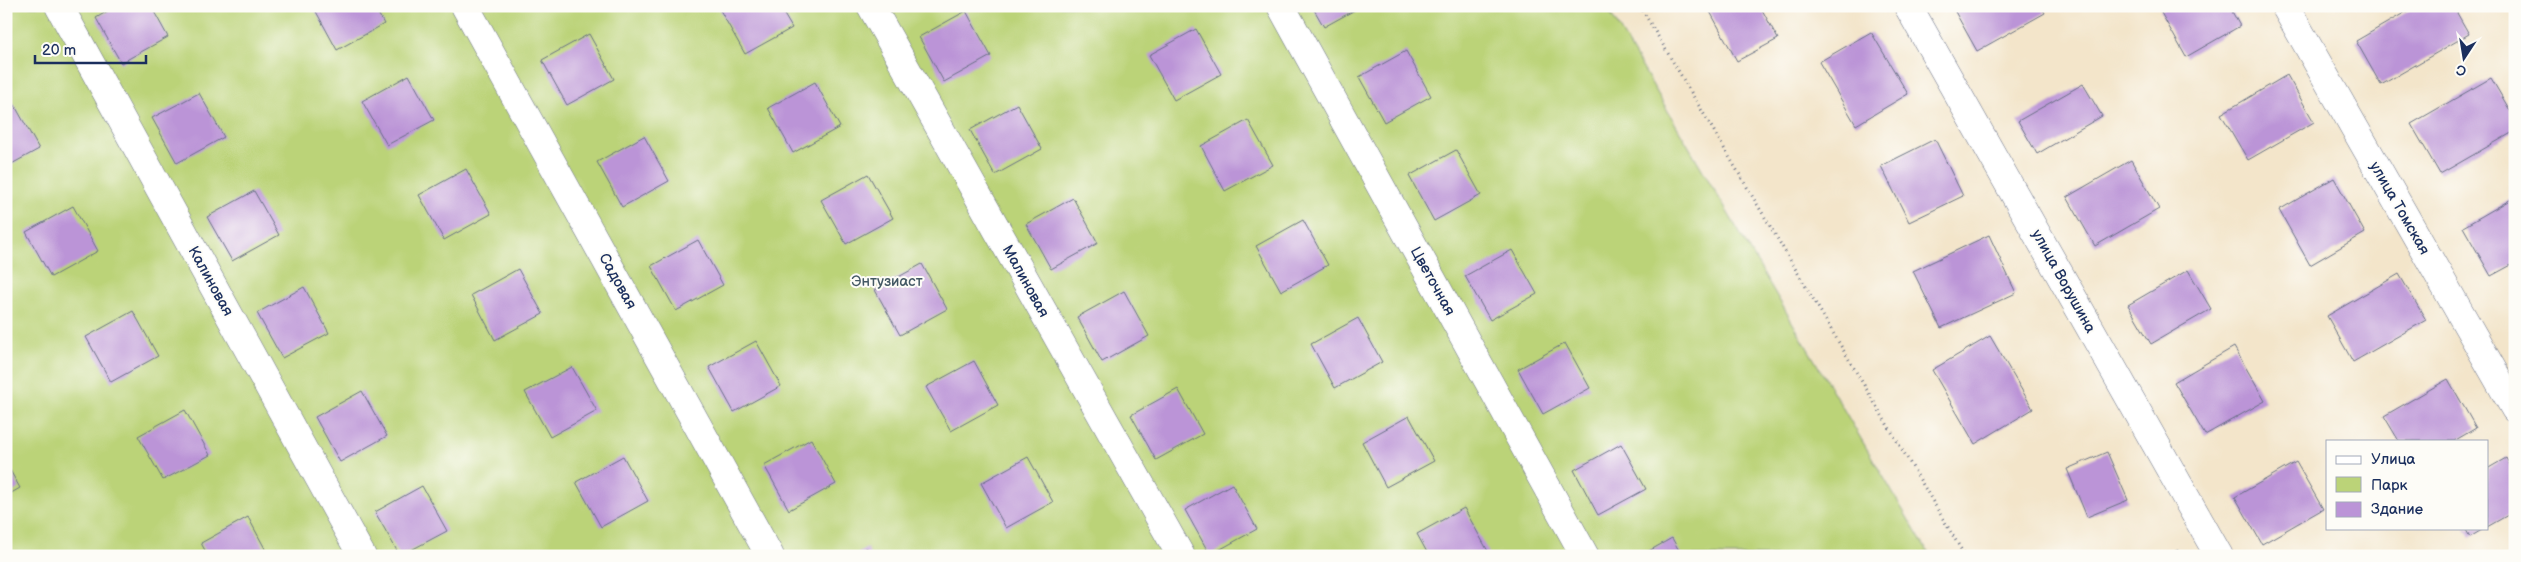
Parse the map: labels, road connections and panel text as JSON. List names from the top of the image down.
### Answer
{
  "streets": {
    "street": [
      "улица Томская",
      "Калиновая",
      "Садовая",
      "Малиновая",
      "Цветочная",
      "улица Ворушина"
    ]
  },
  "parks": ["Энтузиаст"],
  "legend": ["Улица", "Парк", "Здание"],
  "scale_bar": "20 m",
  "north": "bottom"
}
